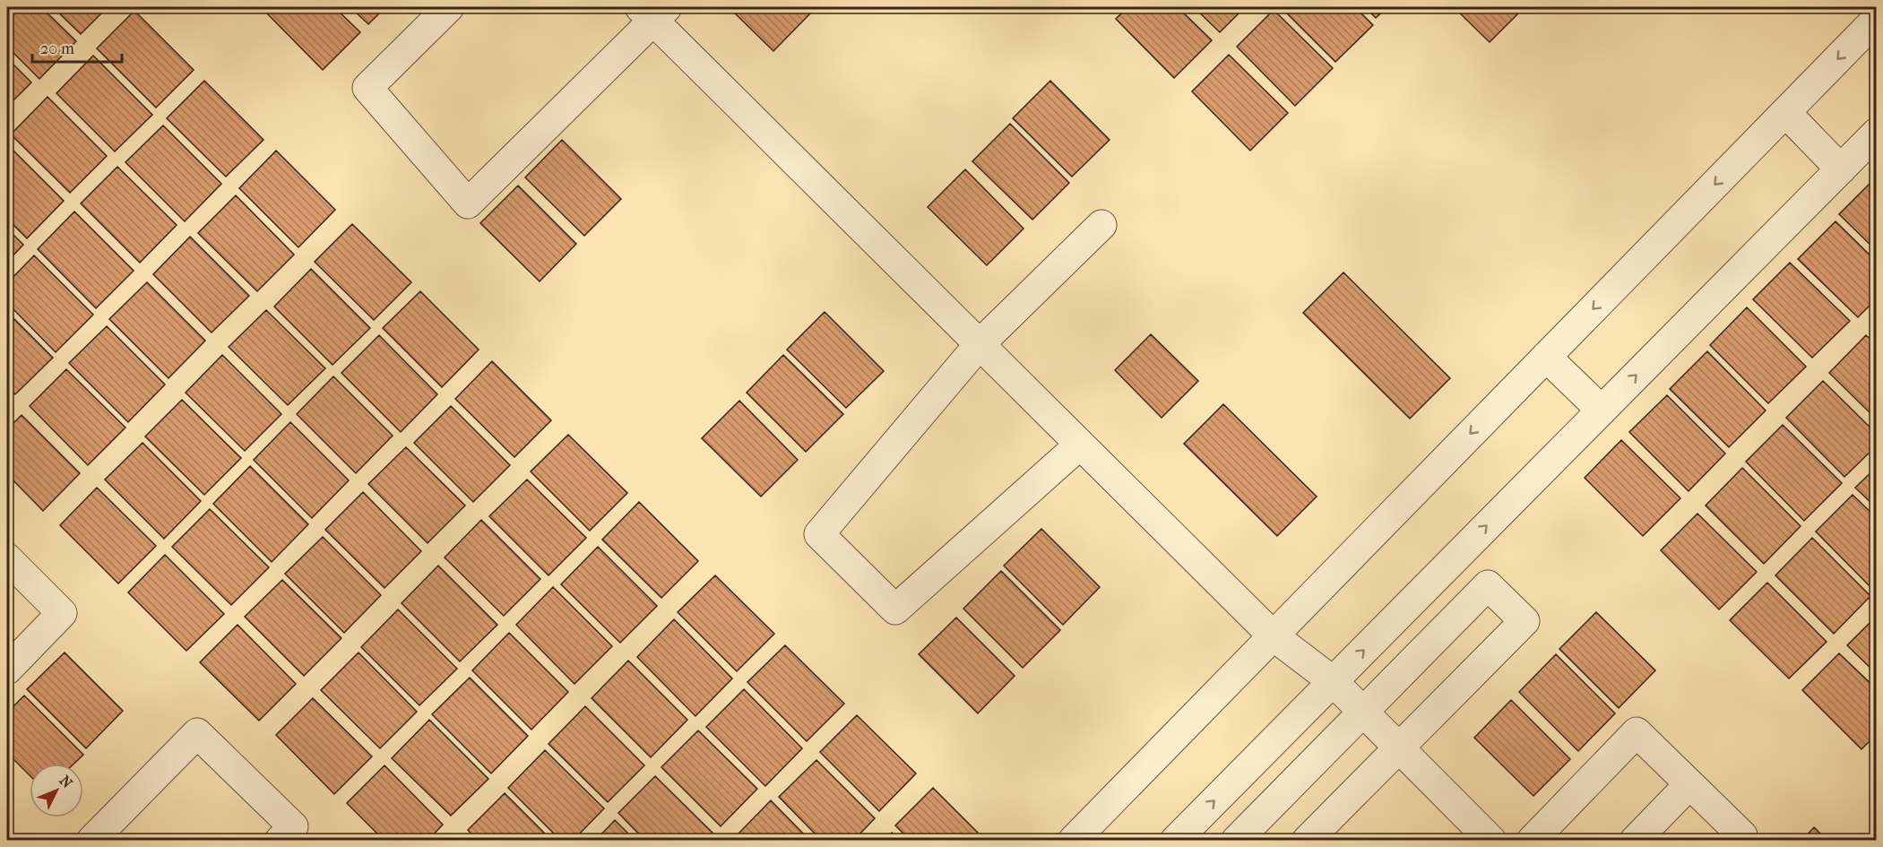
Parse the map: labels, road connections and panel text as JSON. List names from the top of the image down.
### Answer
{
  "scale_bar": "20 m",
  "north": "top right"
}
